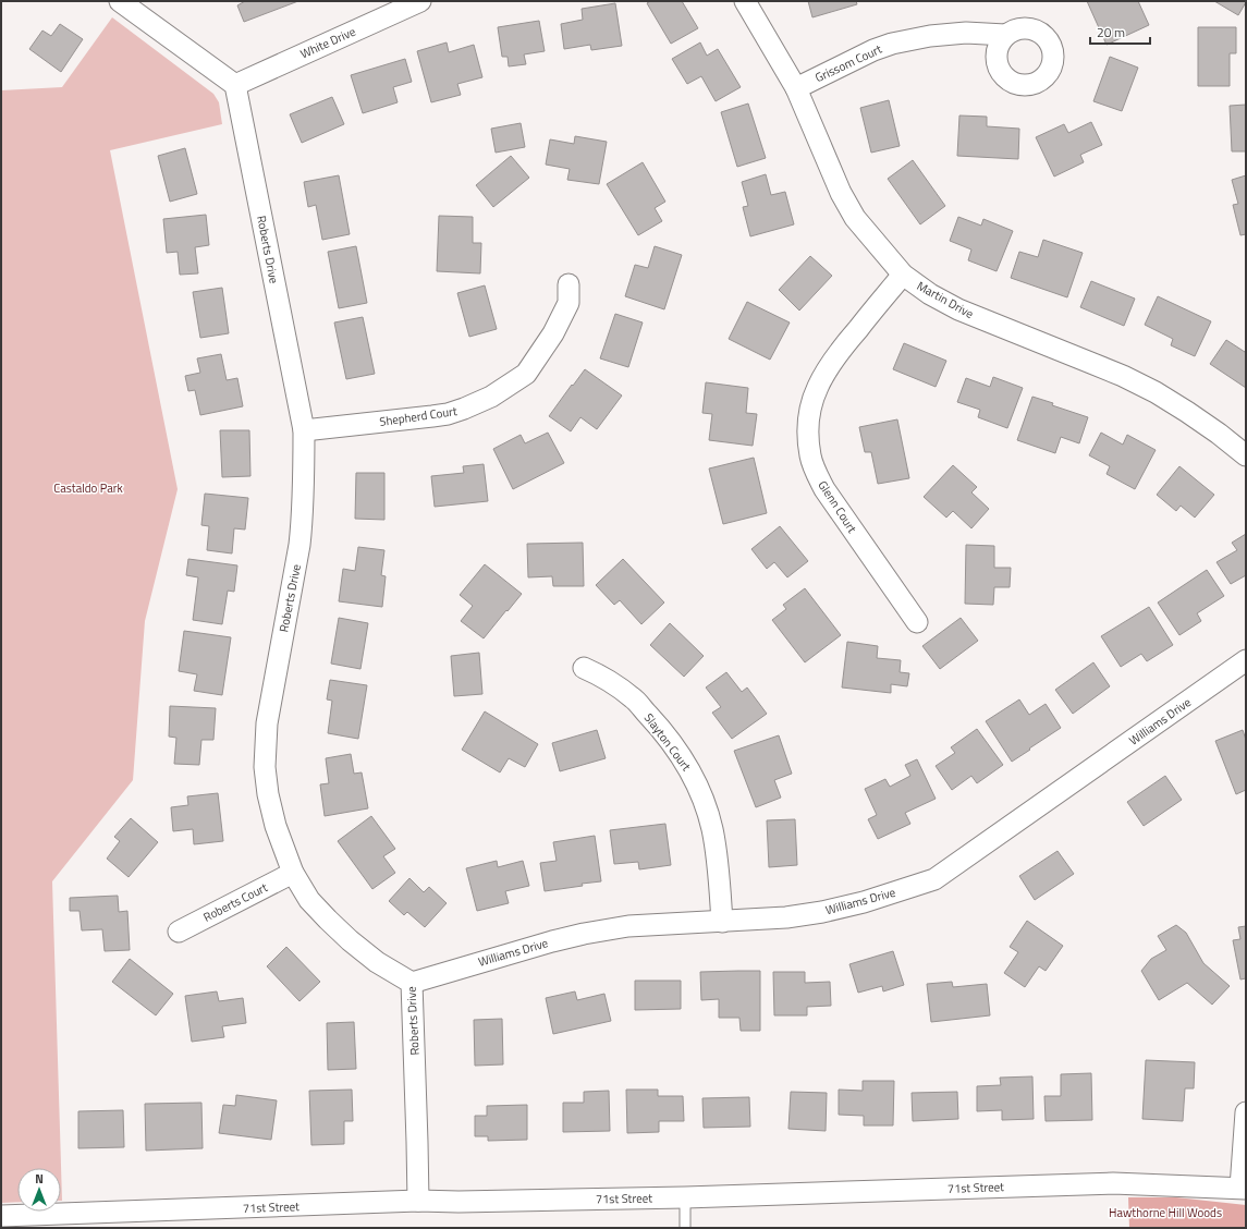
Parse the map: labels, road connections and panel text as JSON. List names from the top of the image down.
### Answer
{
  "streets": {
    "street": [
      "White Drive",
      "Grissom Court",
      "Roberts Drive",
      "Martin Drive",
      "Shepherd Court",
      "Glenn Court",
      "Williams Drive",
      "Slayton Court",
      "Roberts Court",
      "71st Street"
    ]
  },
  "crossings": [
    ["White Drive", "Roberts Drive"],
    ["Grissom Court", "Martin Drive"],
    ["Roberts Drive", "Shepherd Court"],
    ["Roberts Drive", "Williams Drive"],
    ["Roberts Drive", "Roberts Court"],
    ["Roberts Drive", "71st Street"],
    ["Martin Drive", "Glenn Court"],
    ["Williams Drive", "Slayton Court"]
  ],
  "parks": ["Castaldo Park", "Hawthorne Hill Woods"],
  "scale_bar": "20 m",
  "north": "top"
}
